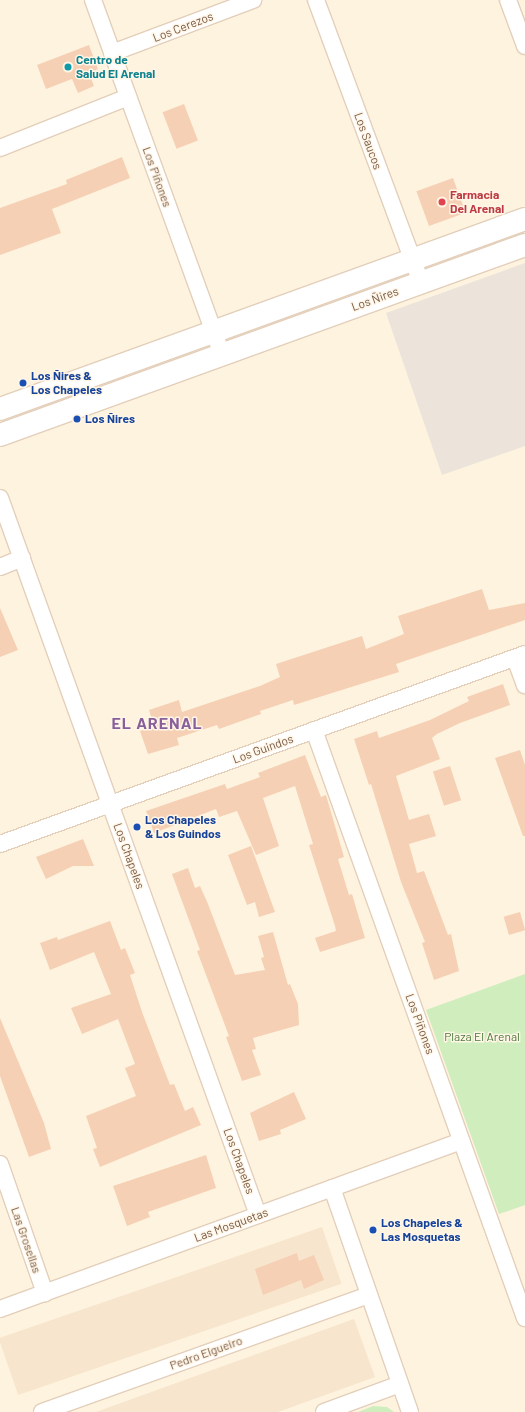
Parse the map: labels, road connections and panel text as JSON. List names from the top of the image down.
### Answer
{
  "streets": {
    "street": [
      "Los Cerezos",
      "Los Saucos",
      "Los Piñones",
      "Los Ñires",
      "Los Guindos",
      "Los Chapeles",
      "Las Mosquetas",
      "Las Grosellas",
      "Pedro Elgueiro"
    ]
  },
  "crossings": [
    ["Los Cerezos", "Los Piñones"],
    ["Los Saucos", "Los Ñires"],
    ["Los Piñones", "Los Ñires"],
    ["Los Piñones", "Los Guindos"],
    ["Los Piñones", "Las Mosquetas"],
    ["Los Guindos", "Los Chapeles"],
    ["Los Chapeles", "Las Mosquetas"],
    ["Las Mosquetas", "Las Grosellas"]
  ],
  "districts": ["EL ARENAL"],
  "parks": ["Plaza El Arenal"],
  "places": [
    "Centro de Salud El Arenal",
    "Farmacia Del Arenal",
    "Los Ñires & Los Chapeles",
    "Los Ñires",
    "Los Chapeles & Los Guindos",
    "Los Chapeles & Las Mosquetas"
  ]
}
